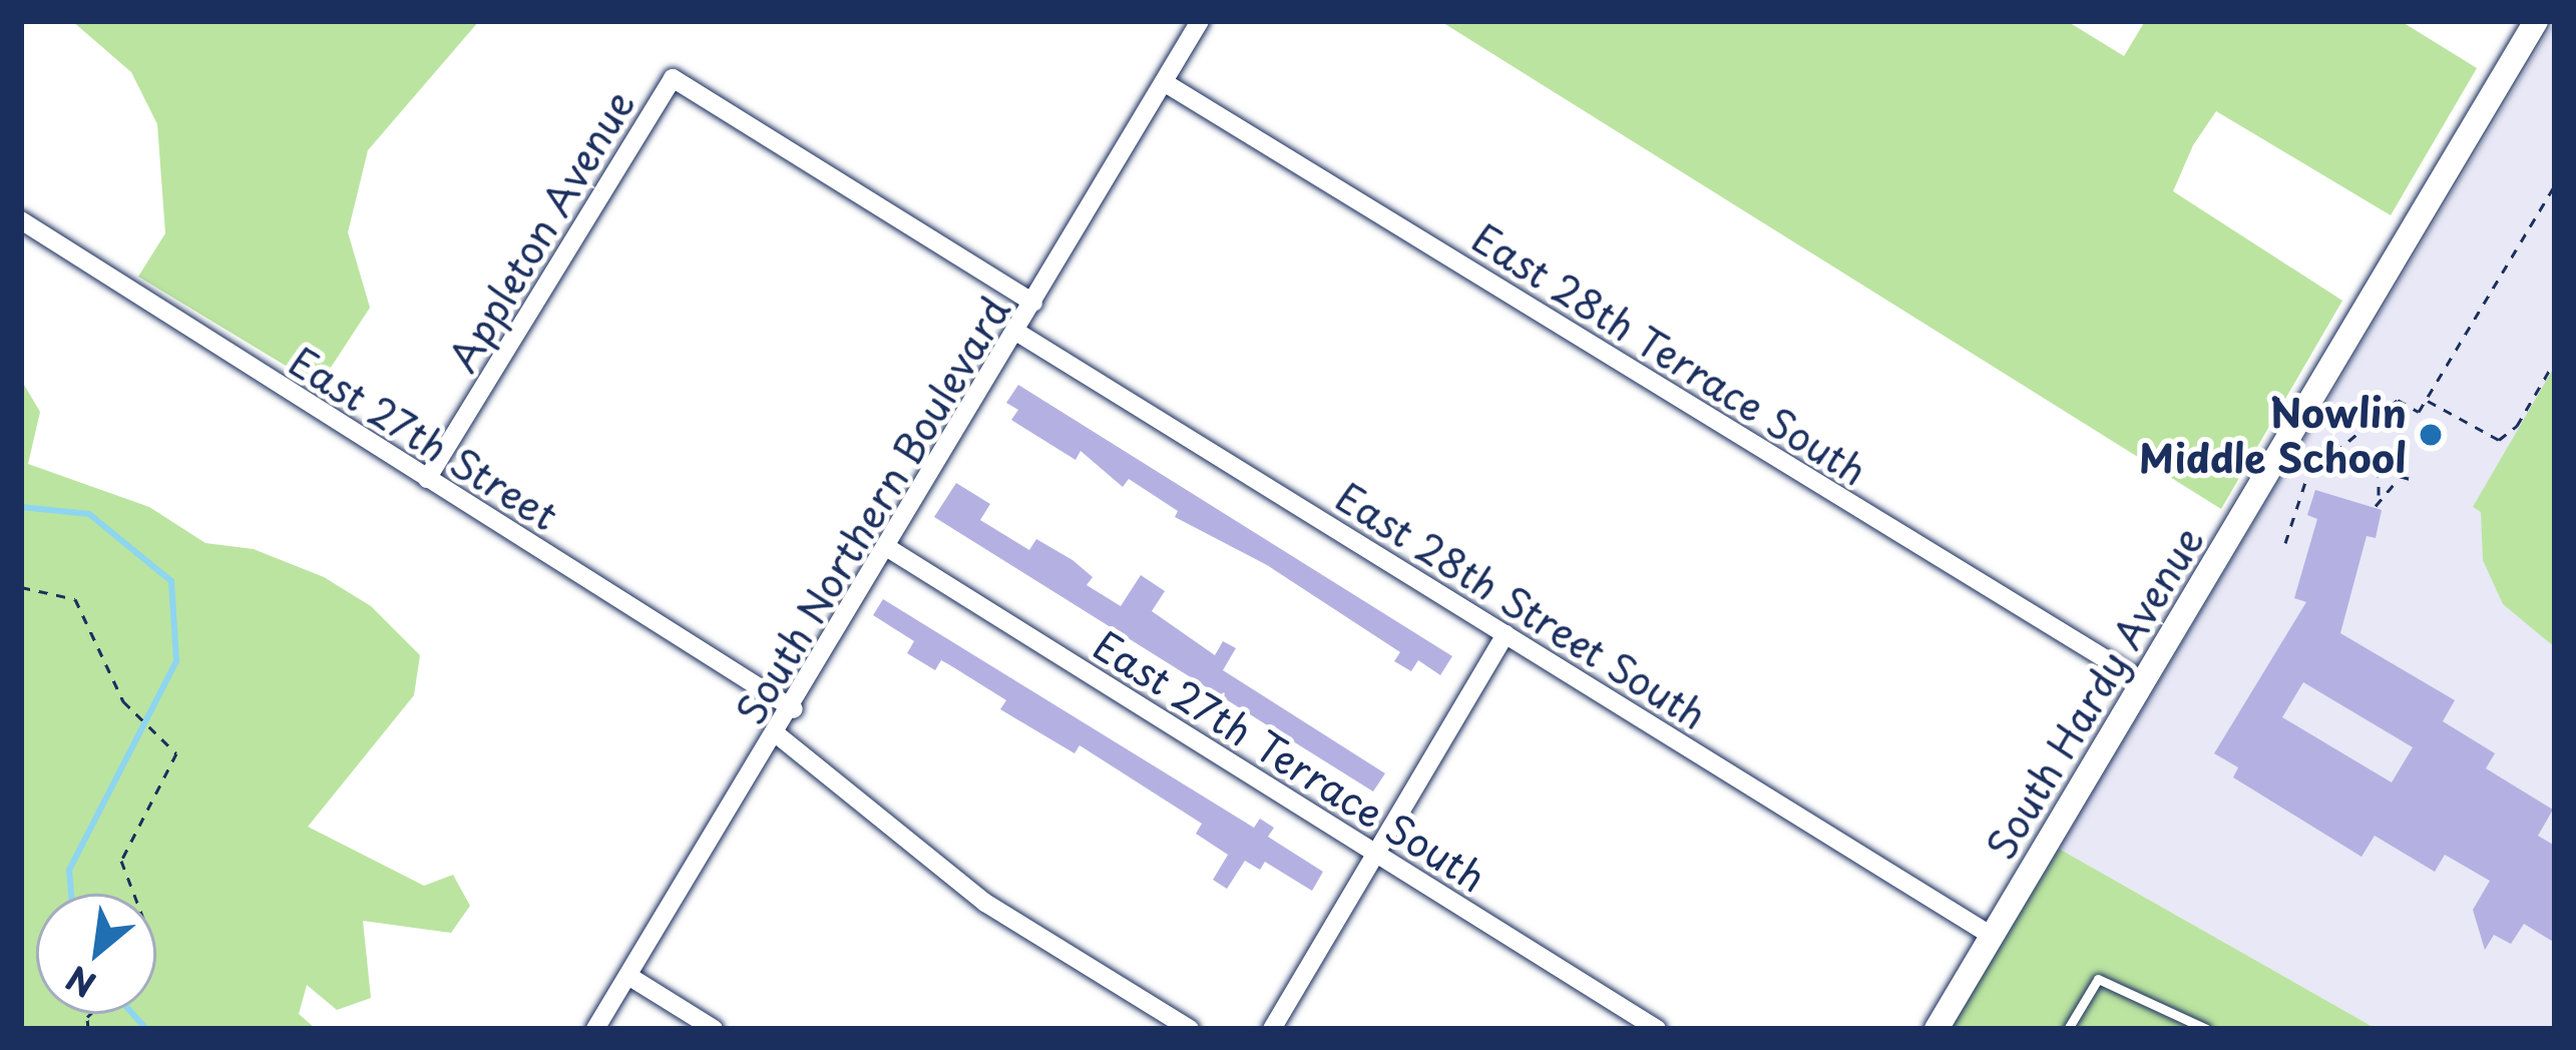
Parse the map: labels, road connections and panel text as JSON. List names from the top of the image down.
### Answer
{
  "streets": {
    "street": [
      "Appleton Avenue",
      "East 28th Terrace South",
      "East 27th Street",
      "South Northern Boulevard",
      "East 28th Street South",
      "South Hardy Avenue",
      "East 27th Terrace South"
    ]
  },
  "crossings": [
    ["Appleton Avenue", "East 27th Street"],
    ["Appleton Avenue", "South Northern Boulevard"],
    ["East 28th Terrace South", "South Northern Boulevard"],
    ["East 28th Terrace South", "South Hardy Avenue"],
    ["East 27th Street", "South Northern Boulevard"],
    ["South Northern Boulevard", "East 28th Street South"],
    ["South Northern Boulevard", "East 27th Terrace South"],
    ["East 28th Street South", "South Hardy Avenue"]
  ],
  "places": ["Nowlin Middle School"],
  "north": "bottom left"
}
